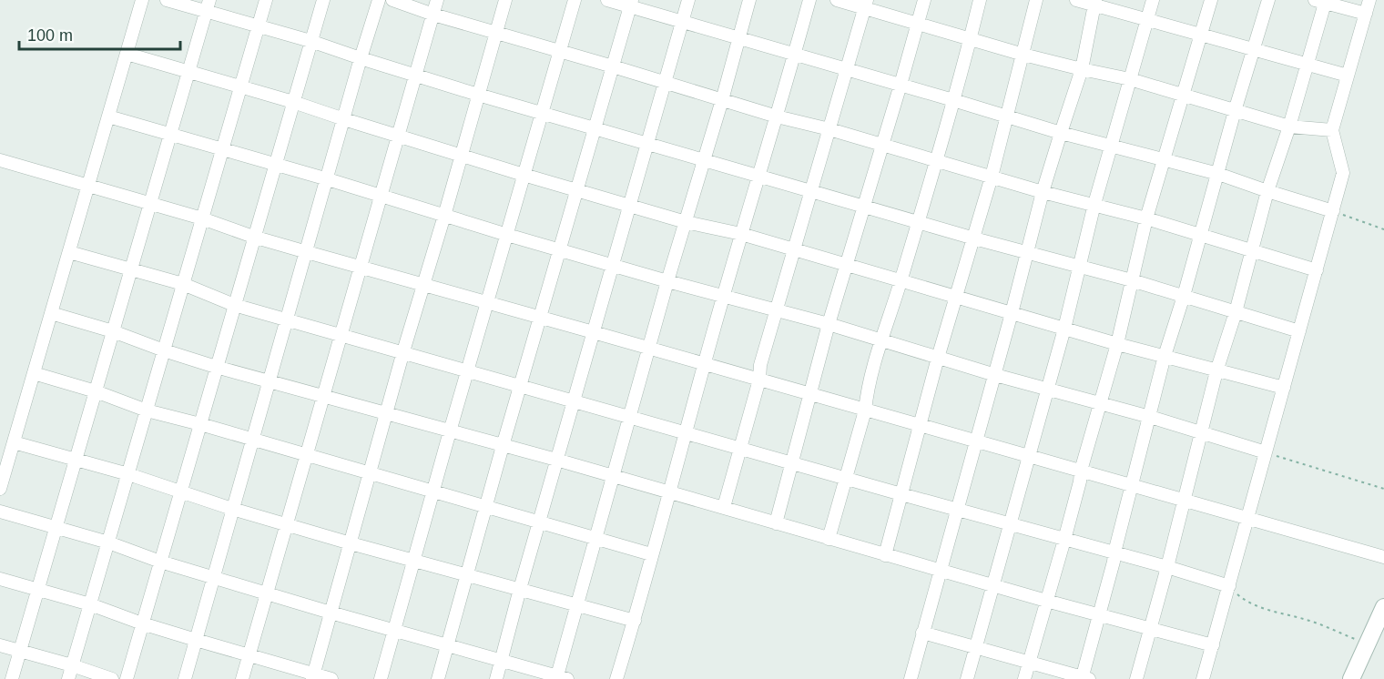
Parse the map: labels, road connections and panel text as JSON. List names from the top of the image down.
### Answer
{
  "scale_bar": "100 m"
}
